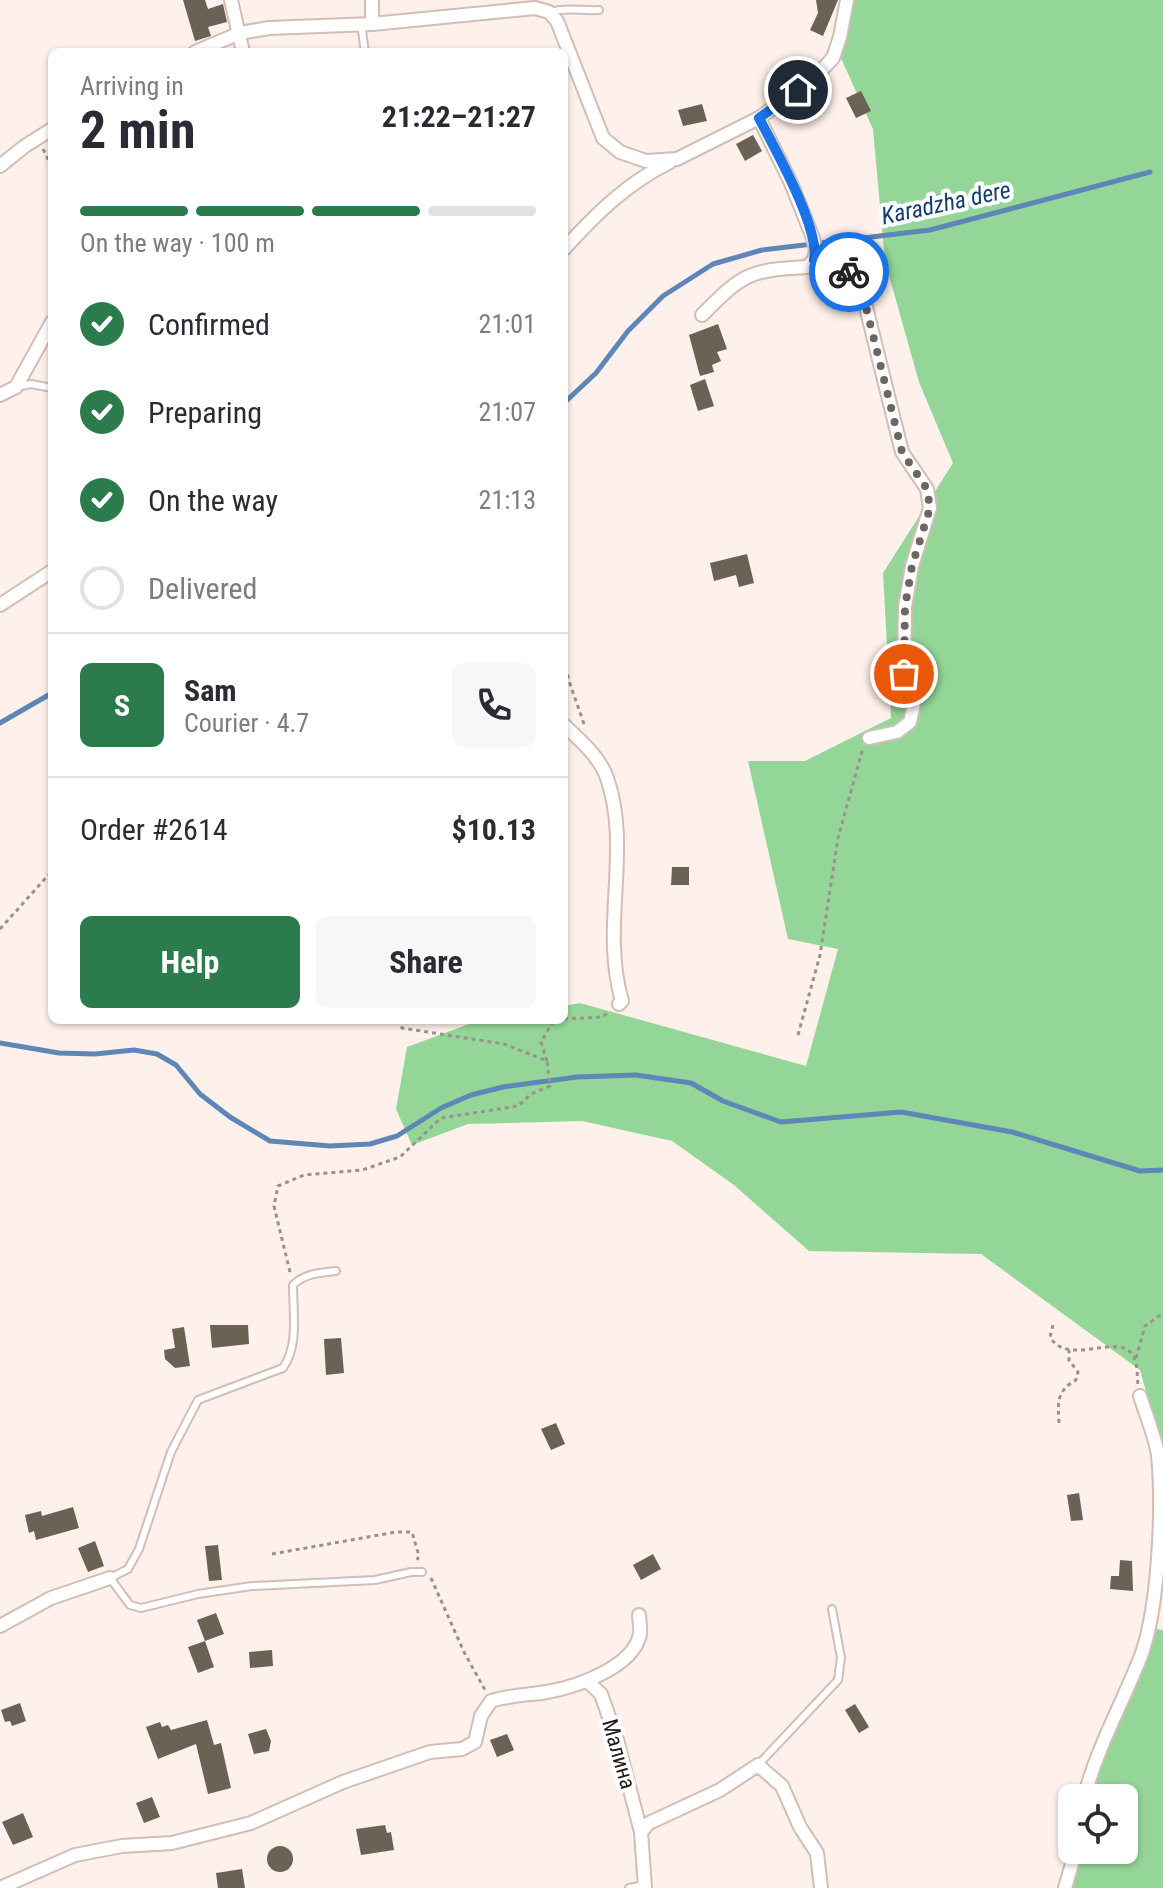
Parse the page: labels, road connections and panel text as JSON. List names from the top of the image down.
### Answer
{
  "streets": {
    "street": ["Малина"]
  },
  "water": ["Karadzha dere"],
  "page": {
    "heading": ["2 min", "Arriving in", "21:22–21:27"],
    "panel": [
      "Sam",
      "Courier · 4.7",
      "Order #2614",
      "$10.13"
    ],
    "bar": "On the way · 100 m",
    "list": [
      ["Confirmed", "21:01"],
      ["Preparing", "21:07"],
      ["On the way", "21:13"],
      "Delivered"
    ],
    "round": "S",
    "buttons": ["Help", "Share"]
  }
}
